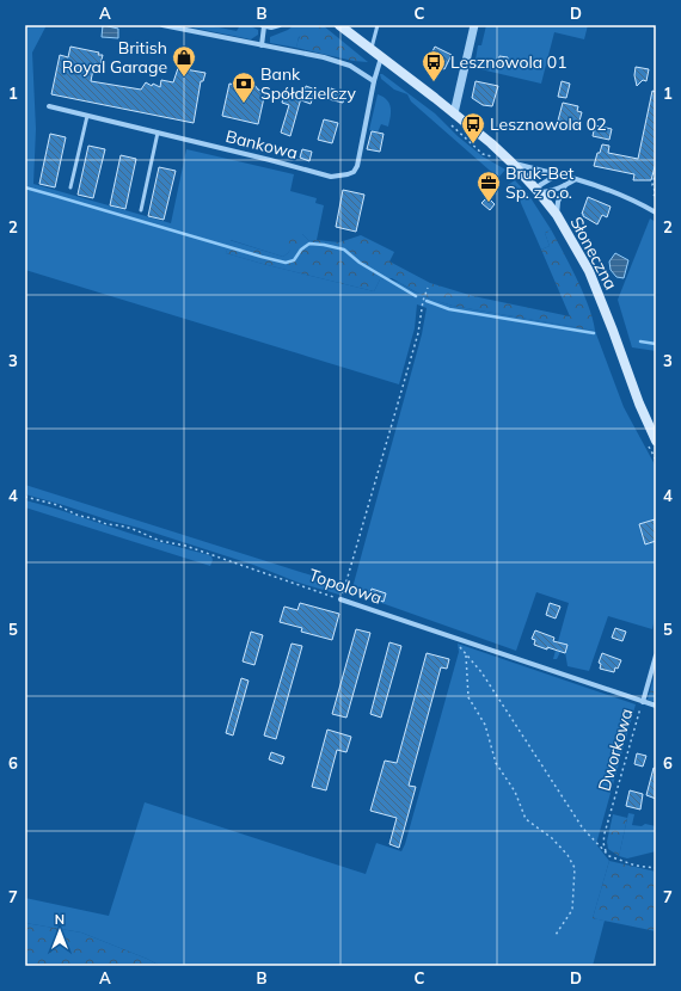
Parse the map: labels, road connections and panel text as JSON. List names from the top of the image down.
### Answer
{
  "streets": {
    "main road": ["Słoneczna"],
    "street": ["Bankowa", "Topolowa", "Dworkowa"]
  },
  "crossings": [
    ["Bankowa", "Słoneczna"],
    ["Topolowa", "Dworkowa"]
  ],
  "places": {
    "shop": ["British Royal Garage"],
    "bus stop": ["Lesznowola 01", "Lesznowola 02"],
    "bank": ["Bank Spółdzielczy"],
    "office": ["Bruk-Bet Sp. z o.o."]
  },
  "north": "top",
  "grid": {
    "columns": [
      "A",
      "B",
      "C",
      "D"
    ],
    "rows": [
      "1",
      "2",
      "3",
      "4",
      "5",
      "6",
      "7"
    ]
  }
}
